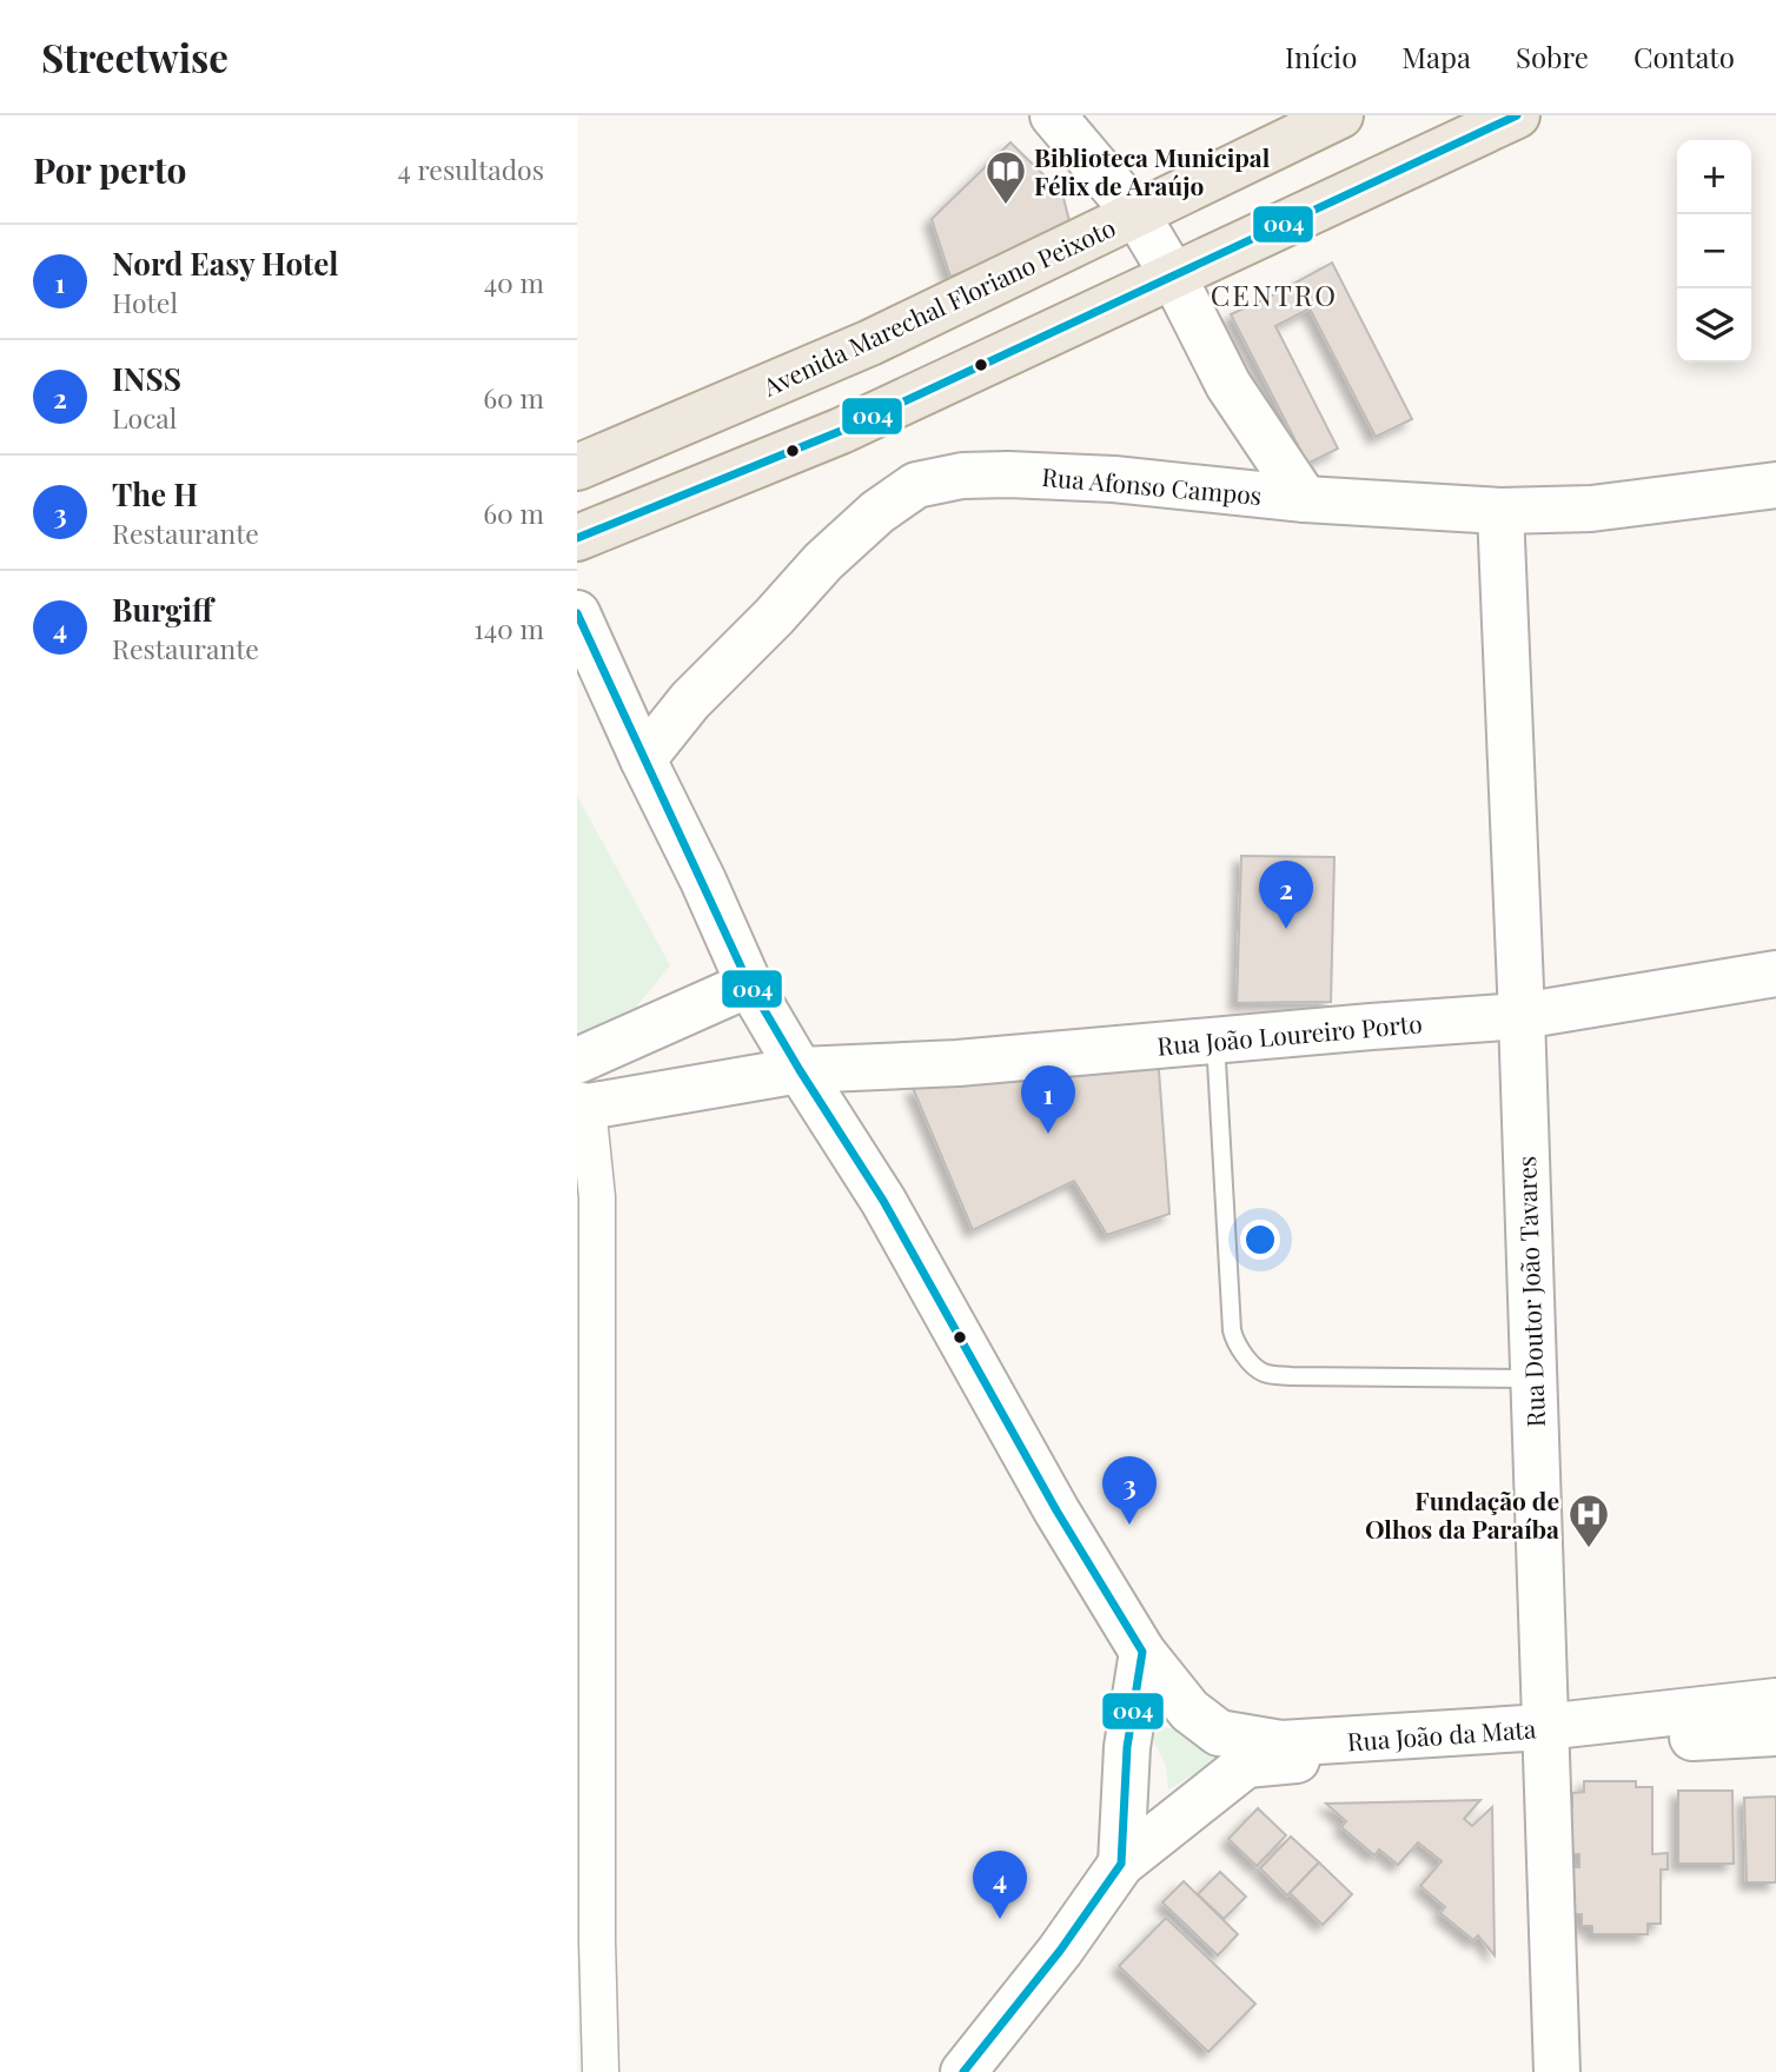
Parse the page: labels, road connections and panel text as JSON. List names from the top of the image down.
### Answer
{
  "streets": {
    "main road": [
      "Avenida Marechal Floriano Peixoto",
      "Rua Afonso Campos",
      "Rua João Loureiro Porto",
      "Rua Doutor João Tavares",
      "Rua João da Mata"
    ]
  },
  "crossings": [
    ["Rua Afonso Campos", "Rua Doutor João Tavares"],
    ["Rua Afonso Campos", "Rua João da Mata"],
    ["Rua João Loureiro Porto", "Rua Doutor João Tavares"],
    ["Rua João Loureiro Porto", "Rua João da Mata"],
    ["Rua Doutor João Tavares", "Rua João da Mata"]
  ],
  "districts": ["CENTRO"],
  "places": {
    "library": ["Biblioteca Municipal Félix de Araújo"],
    "hospital": ["Fundação de Olhos da Paraíba"]
  },
  "lines": ["transit line 004"],
  "page": {
    "header": "Streetwise",
    "nav": [
      "Início",
      "Mapa",
      "Sobre",
      "Contato"
    ],
    "heading": ["Por perto", "4 resultados"],
    "map_buttons": ["+", "−"],
    "list": [
      {
        "mark": "1",
        "name": "Nord Easy Hotel",
        "note": "Hotel",
        "value": "40 m"
      },
      {
        "mark": "2",
        "name": "INSS",
        "note": "Local",
        "value": "60 m"
      },
      {
        "mark": "3",
        "name": "The H",
        "note": "Restaurante",
        "value": "60 m"
      },
      {
        "mark": "4",
        "name": "Burgiff",
        "note": "Restaurante",
        "value": "140 m"
      }
    ],
    "pins": [
      "2",
      "1",
      "3",
      "4"
    ]
  }
}
